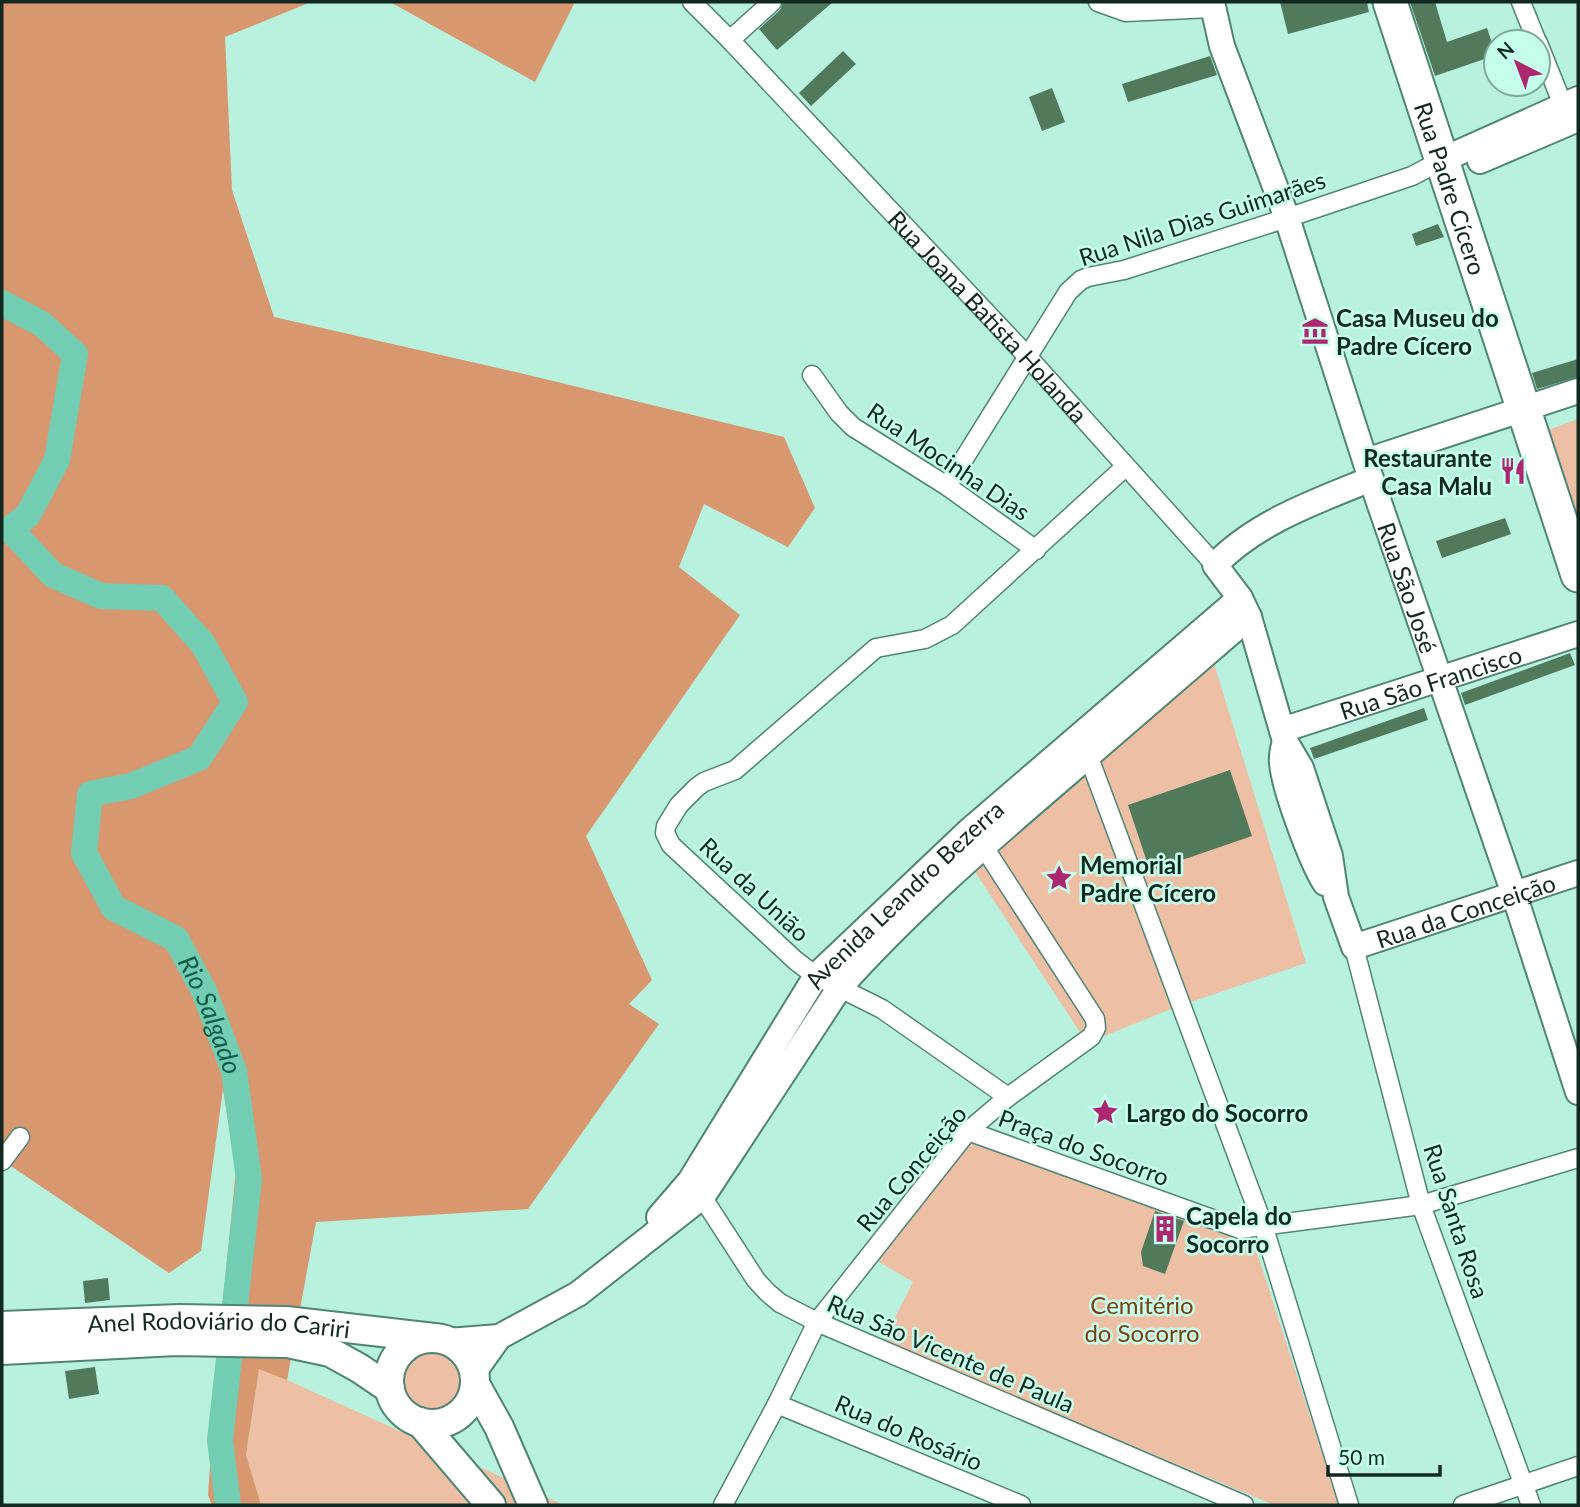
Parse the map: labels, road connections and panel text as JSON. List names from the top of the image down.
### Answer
{
  "streets": {
    "highway": ["Rua Padre Cícero"],
    "main road": ["Anel Rodoviário do Cariri"],
    "street": [
      "Rua Nila Dias Guimarães",
      "Rua Joana Batista Holanda",
      "Rua Mocinha Dias",
      "Rua São José",
      "Rua São Francisco",
      "Rua da União",
      "Avenida Leandro Bezerra",
      "Rua da Conceição",
      "Praça do Socorro",
      "Rua Conceição",
      "Rua Santa Rosa",
      "Rua São Vicente de Paula",
      "Rua do Rosário"
    ]
  },
  "crossings": [
    ["Rua Padre Cícero", "Rua Nila Dias Guimarães"],
    ["Rua Nila Dias Guimarães", "Rua Joana Batista Holanda"],
    ["Rua Nila Dias Guimarães", "Rua Mocinha Dias"],
    ["Rua Nila Dias Guimarães", "Rua São José"],
    ["Rua Joana Batista Holanda", "Avenida Leandro Bezerra"],
    ["Rua Mocinha Dias", "Rua da União"],
    ["Rua São José", "Rua São Francisco"],
    ["Rua São José", "Rua da Conceição"],
    ["Rua da União", "Avenida Leandro Bezerra"],
    ["Rua da União", "Rua Conceição"],
    ["Avenida Leandro Bezerra", "Rua Conceição"],
    ["Avenida Leandro Bezerra", "Rua São Vicente de Paula"],
    ["Rua da Conceição", "Rua Santa Rosa"],
    ["Praça do Socorro", "Rua Conceição"],
    ["Praça do Socorro", "Rua Santa Rosa"],
    ["Rua Conceição", "Rua São Vicente de Paula"],
    ["Rua Conceição", "Rua do Rosário"]
  ],
  "water": ["Rio Salgado"],
  "parks": ["Cemitério do Socorro"],
  "places": {
    "museum": ["Casa Museu do Padre Cícero"],
    "restaurant": ["Restaurante Casa Malu"],
    "place": ["Memorial Padre Cícero", "Largo do Socorro"],
    "building": ["Capela do Socorro"]
  },
  "scale_bar": "50 m",
  "north": "top left"
}
